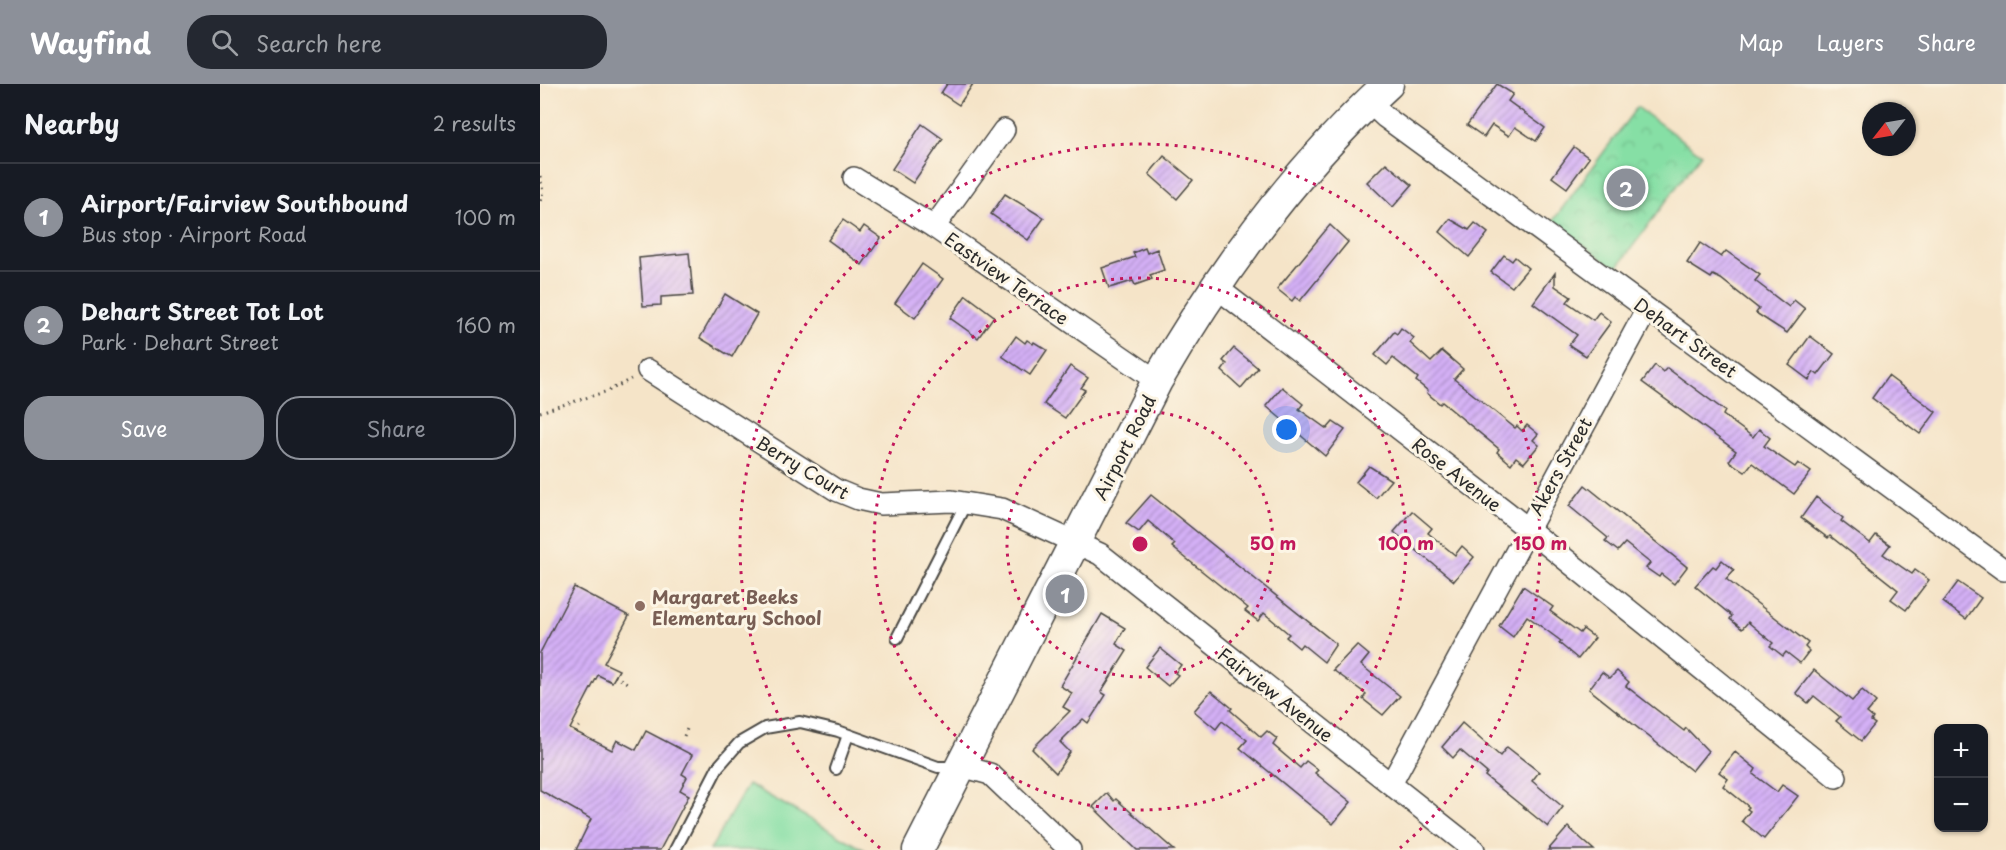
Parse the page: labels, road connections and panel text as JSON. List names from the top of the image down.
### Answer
{
  "streets": {
    "street": [
      "Eastview Terrace",
      "Dehart Street",
      "Airport Road",
      "Akers Street",
      "Berry Court",
      "Rose Avenue",
      "Fairview Avenue"
    ]
  },
  "crossings": [
    ["Eastview Terrace", "Airport Road"],
    ["Dehart Street", "Airport Road"],
    ["Dehart Street", "Akers Street"],
    ["Airport Road", "Berry Court"],
    ["Airport Road", "Rose Avenue"],
    ["Airport Road", "Fairview Avenue"],
    ["Akers Street", "Rose Avenue"],
    ["Akers Street", "Fairview Avenue"],
    ["Berry Court", "Fairview Avenue"]
  ],
  "places": ["Margaret Beeks Elementary School"],
  "north": "bottom left",
  "page": {
    "header": "Wayfind",
    "search": "Search here",
    "nav": ["Map", "Layers", "Share"],
    "heading": ["Nearby", "2 results"],
    "list": [
      {
        "mark": "1",
        "name": "Airport/Fairview Southbound",
        "note": "Bus stop · Airport Road",
        "value": "100 m"
      },
      {
        "mark": "2",
        "name": "Dehart Street Tot Lot",
        "note": "Park · Dehart Street",
        "value": "160 m"
      }
    ],
    "pins": ["2", "1"],
    "buttons": ["Save", "Share"],
    "map_buttons": ["+", "−"]
  },
  "rings": ["50 m", "100 m", "150 m"]
}
